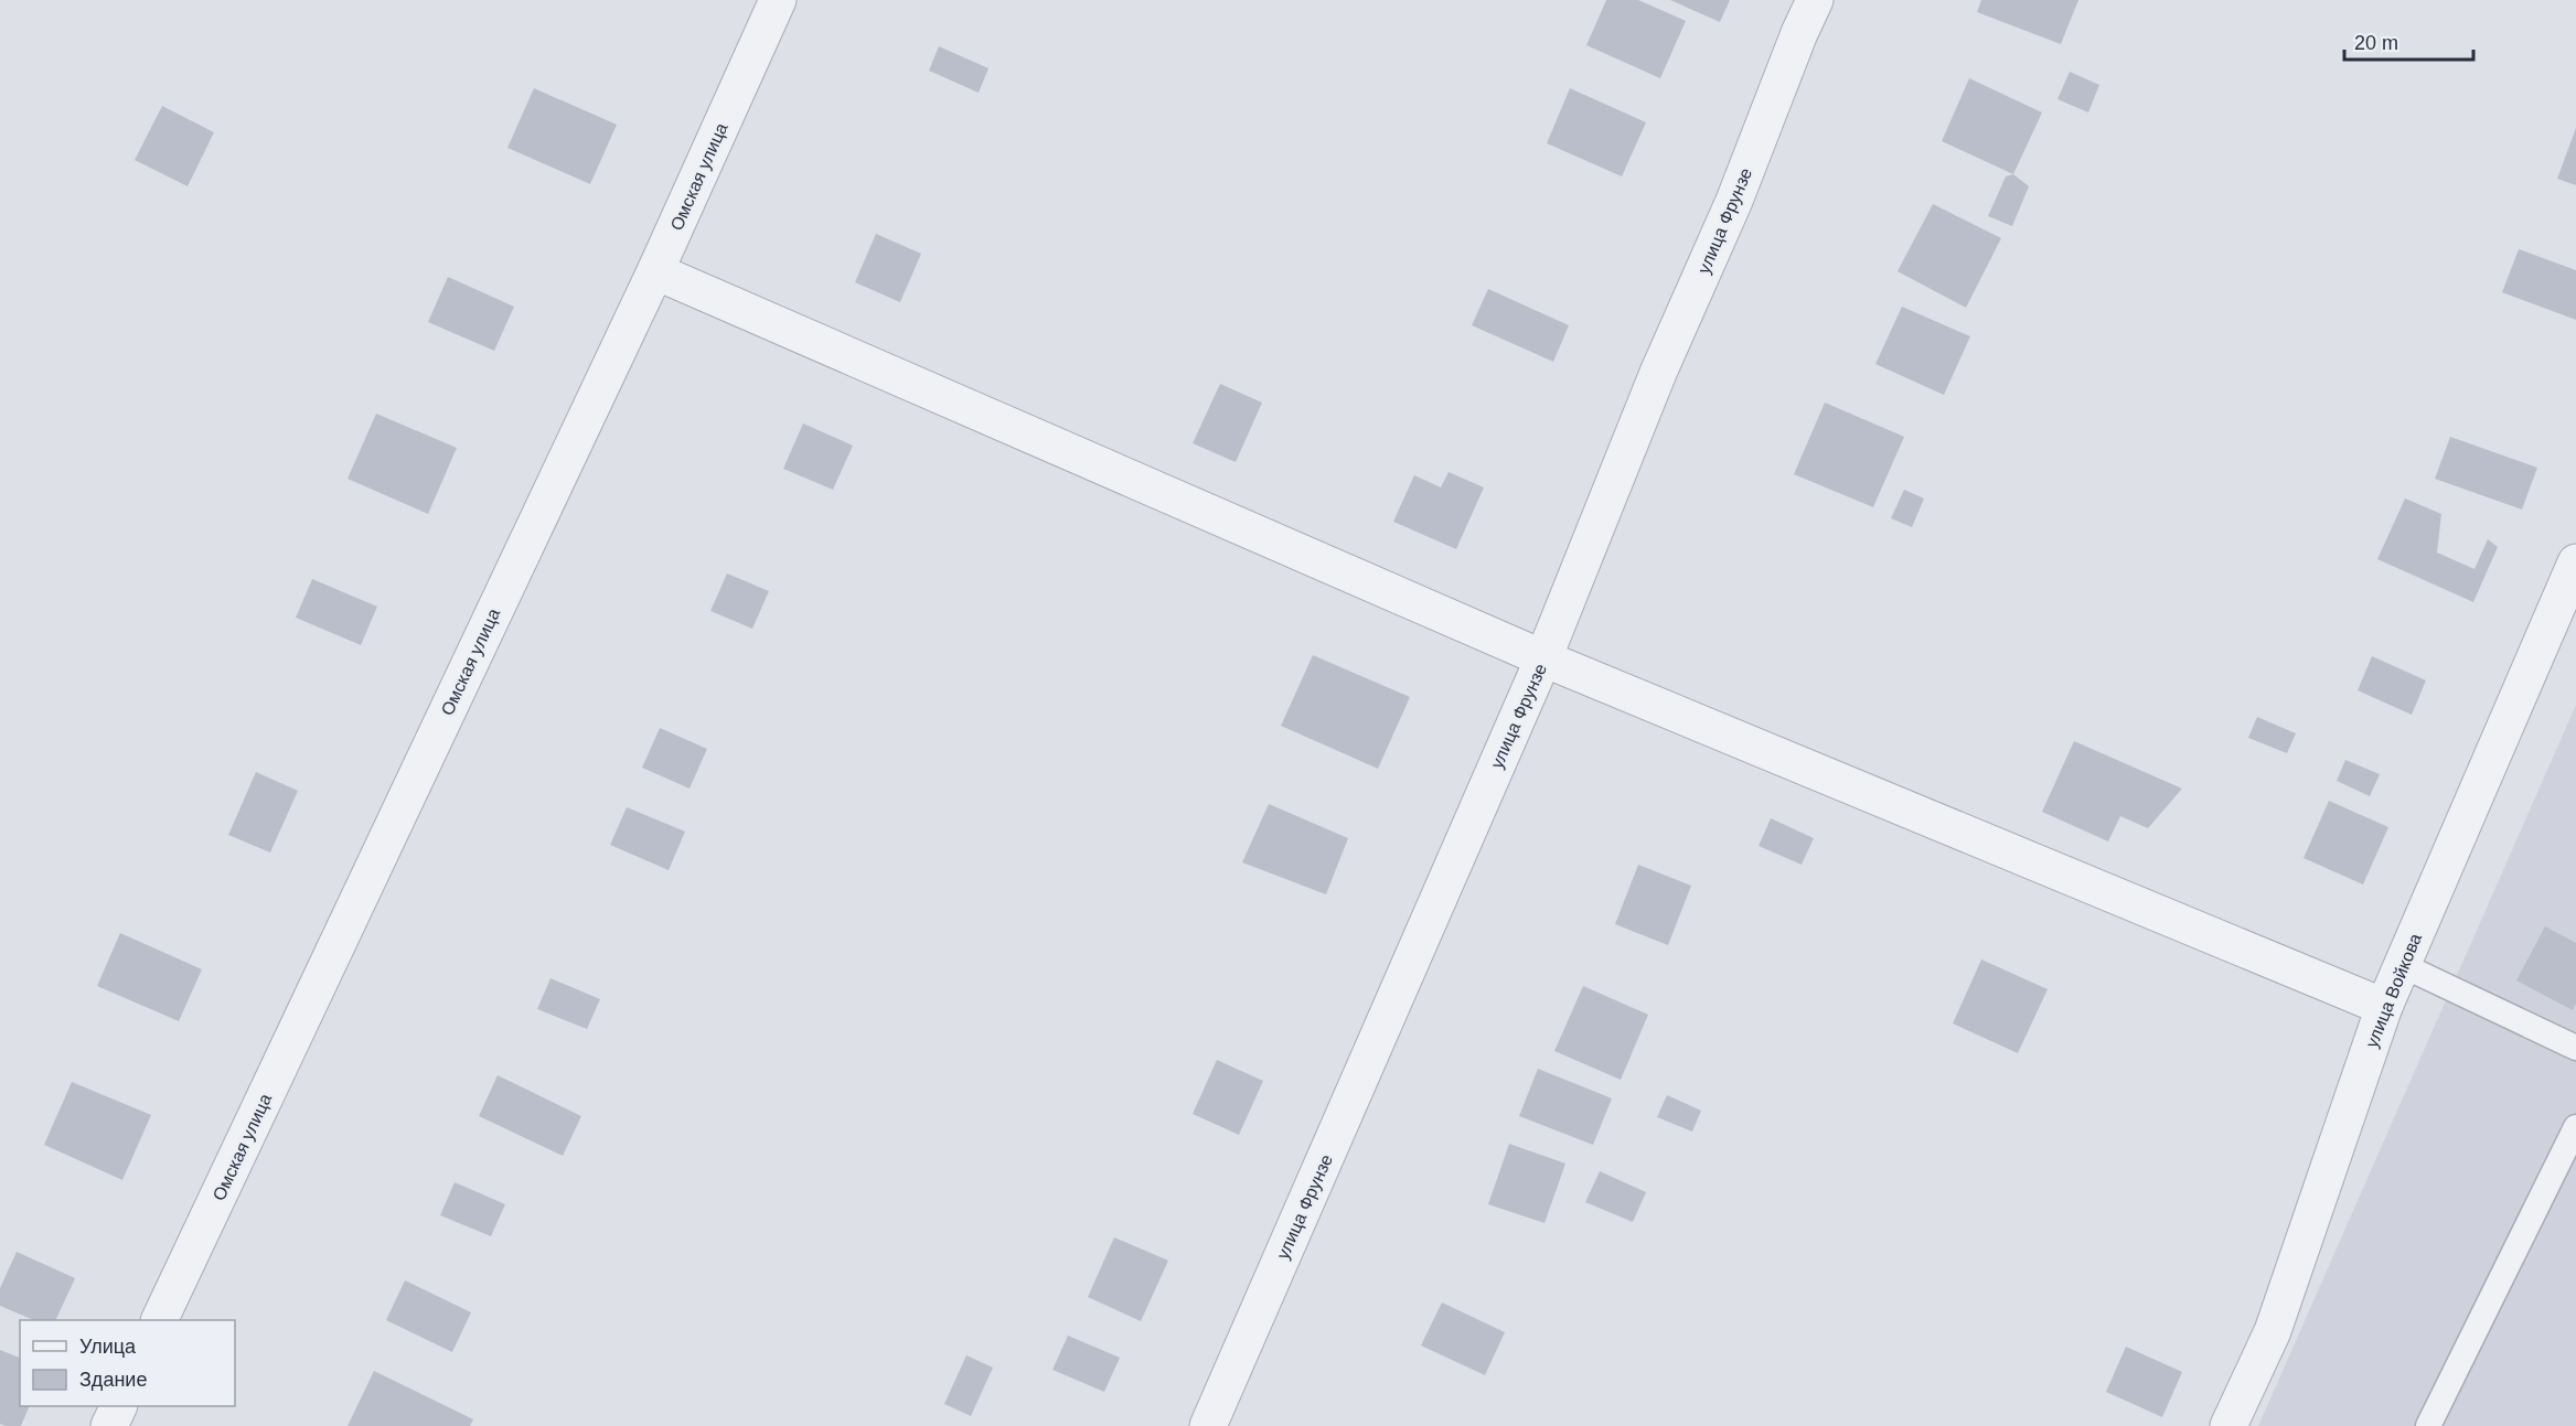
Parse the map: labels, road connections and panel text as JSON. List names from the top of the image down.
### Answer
{
  "streets": {
    "street": ["Омская улица", "улица Фрунзе", "улица Войкова"]
  },
  "legend": ["Улица", "Здание"],
  "scale_bar": "20 m"
}
